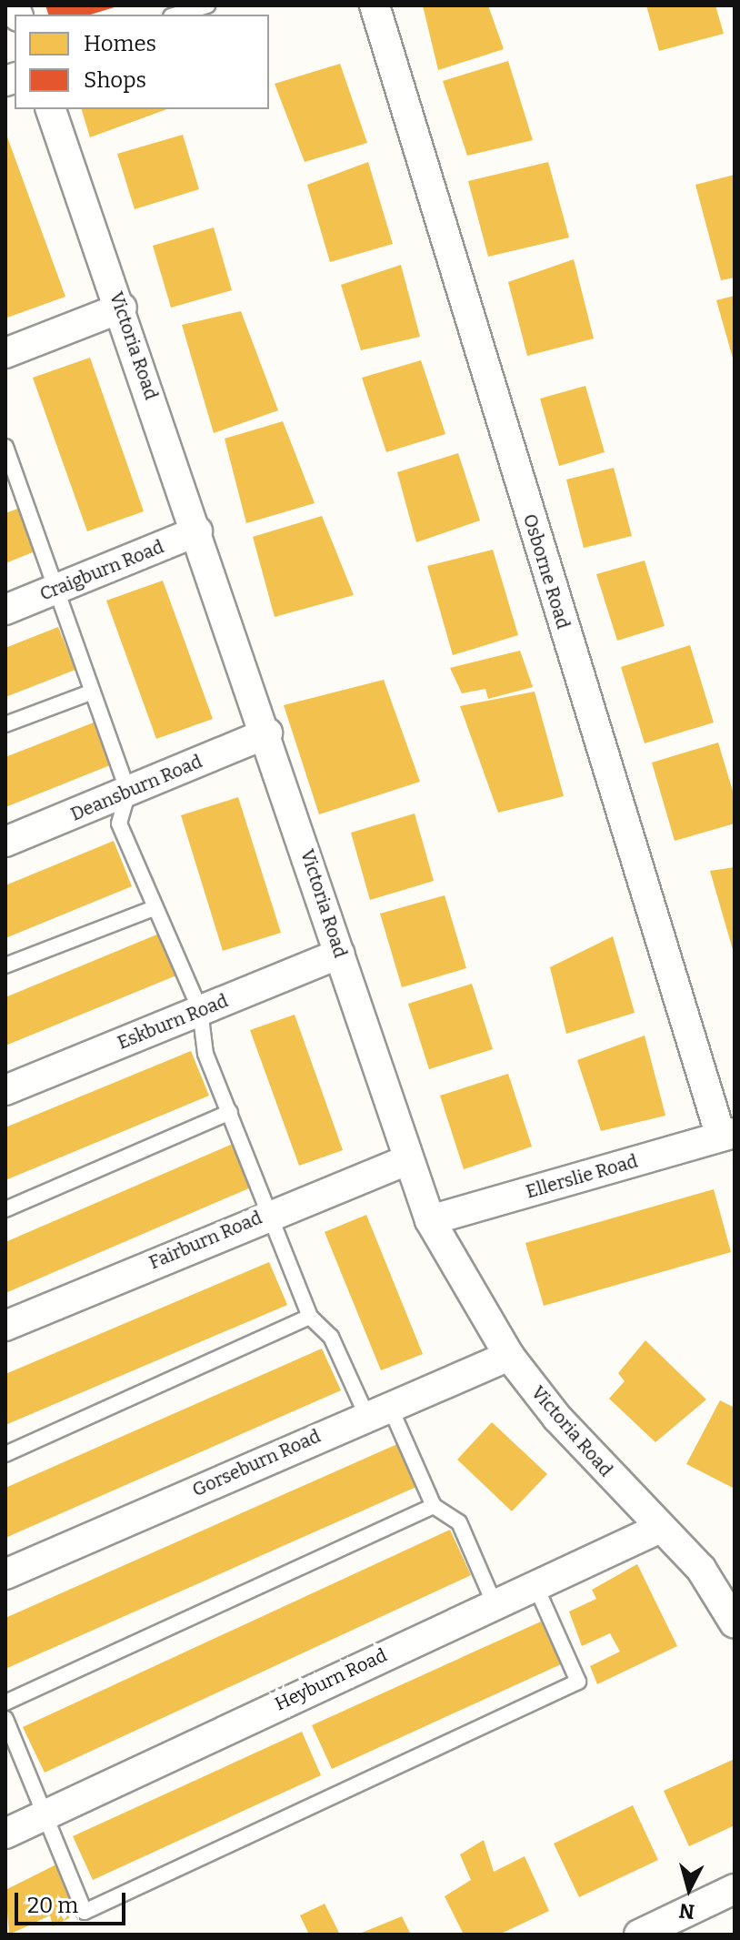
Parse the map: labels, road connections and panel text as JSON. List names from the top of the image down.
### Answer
{
  "streets": {
    "street": [
      "Victoria Road",
      "Craigburn Road",
      "Osborne Road",
      "Deansburn Road",
      "Eskburn Road",
      "Ellerslie Road",
      "Fairburn Road",
      "Gorseburn Road",
      "Heyburn Road"
    ]
  },
  "crossings": [
    ["Victoria Road", "Craigburn Road"],
    ["Victoria Road", "Deansburn Road"],
    ["Victoria Road", "Eskburn Road"],
    ["Victoria Road", "Ellerslie Road"],
    ["Victoria Road", "Fairburn Road"],
    ["Victoria Road", "Gorseburn Road"],
    ["Victoria Road", "Heyburn Road"],
    ["Osborne Road", "Ellerslie Road"]
  ],
  "legend": ["Homes", "Shops"],
  "scale_bar": "20 m",
  "north": "bottom"
}
